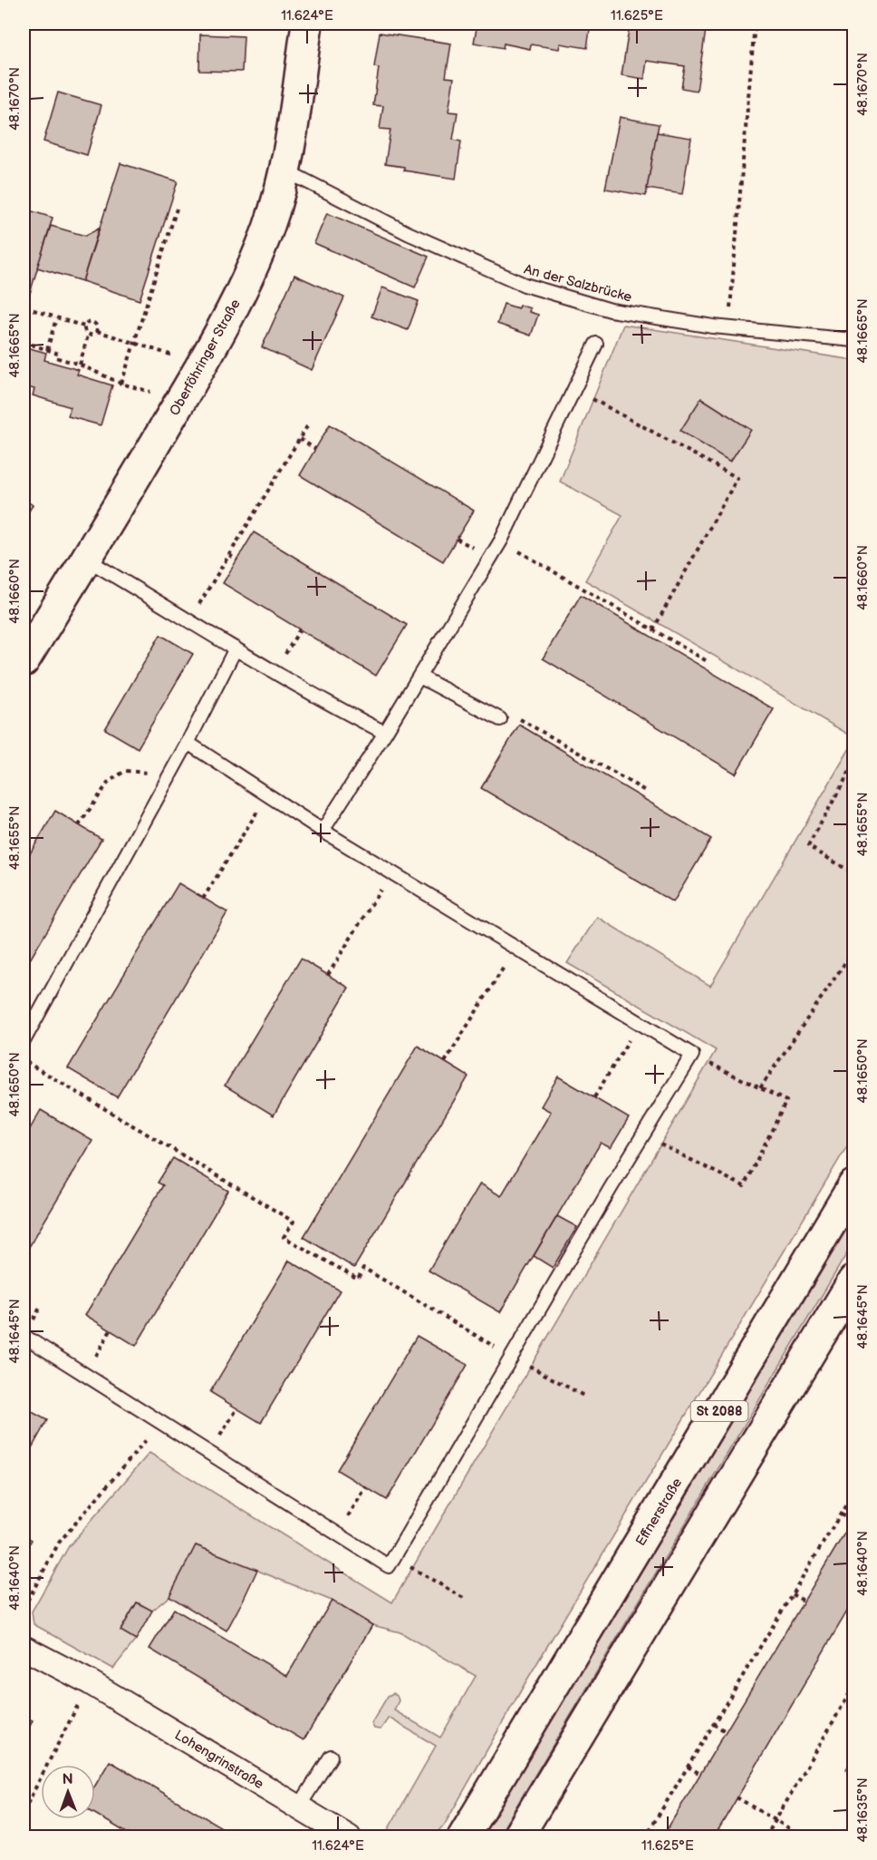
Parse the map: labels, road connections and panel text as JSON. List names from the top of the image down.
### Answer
{
  "streets": {
    "main road": ["Oberföhringer Straße", "St 2088", "Effnerstraße"],
    "street": ["Lohengrinstraße"],
    "lane": ["An der Salzbrücke"]
  },
  "crossings": [
    ["An der Salzbrücke", "Oberföhringer Straße"]
  ],
  "north": "top",
  "coordinates": [
    "11.624°E",
    "11.625°E",
    "48.1670°N",
    "48.1665°N",
    "48.1660°N",
    "48.1655°N",
    "48.1650°N",
    "48.1645°N",
    "48.1640°N",
    "48.1635°N"
  ]
}
